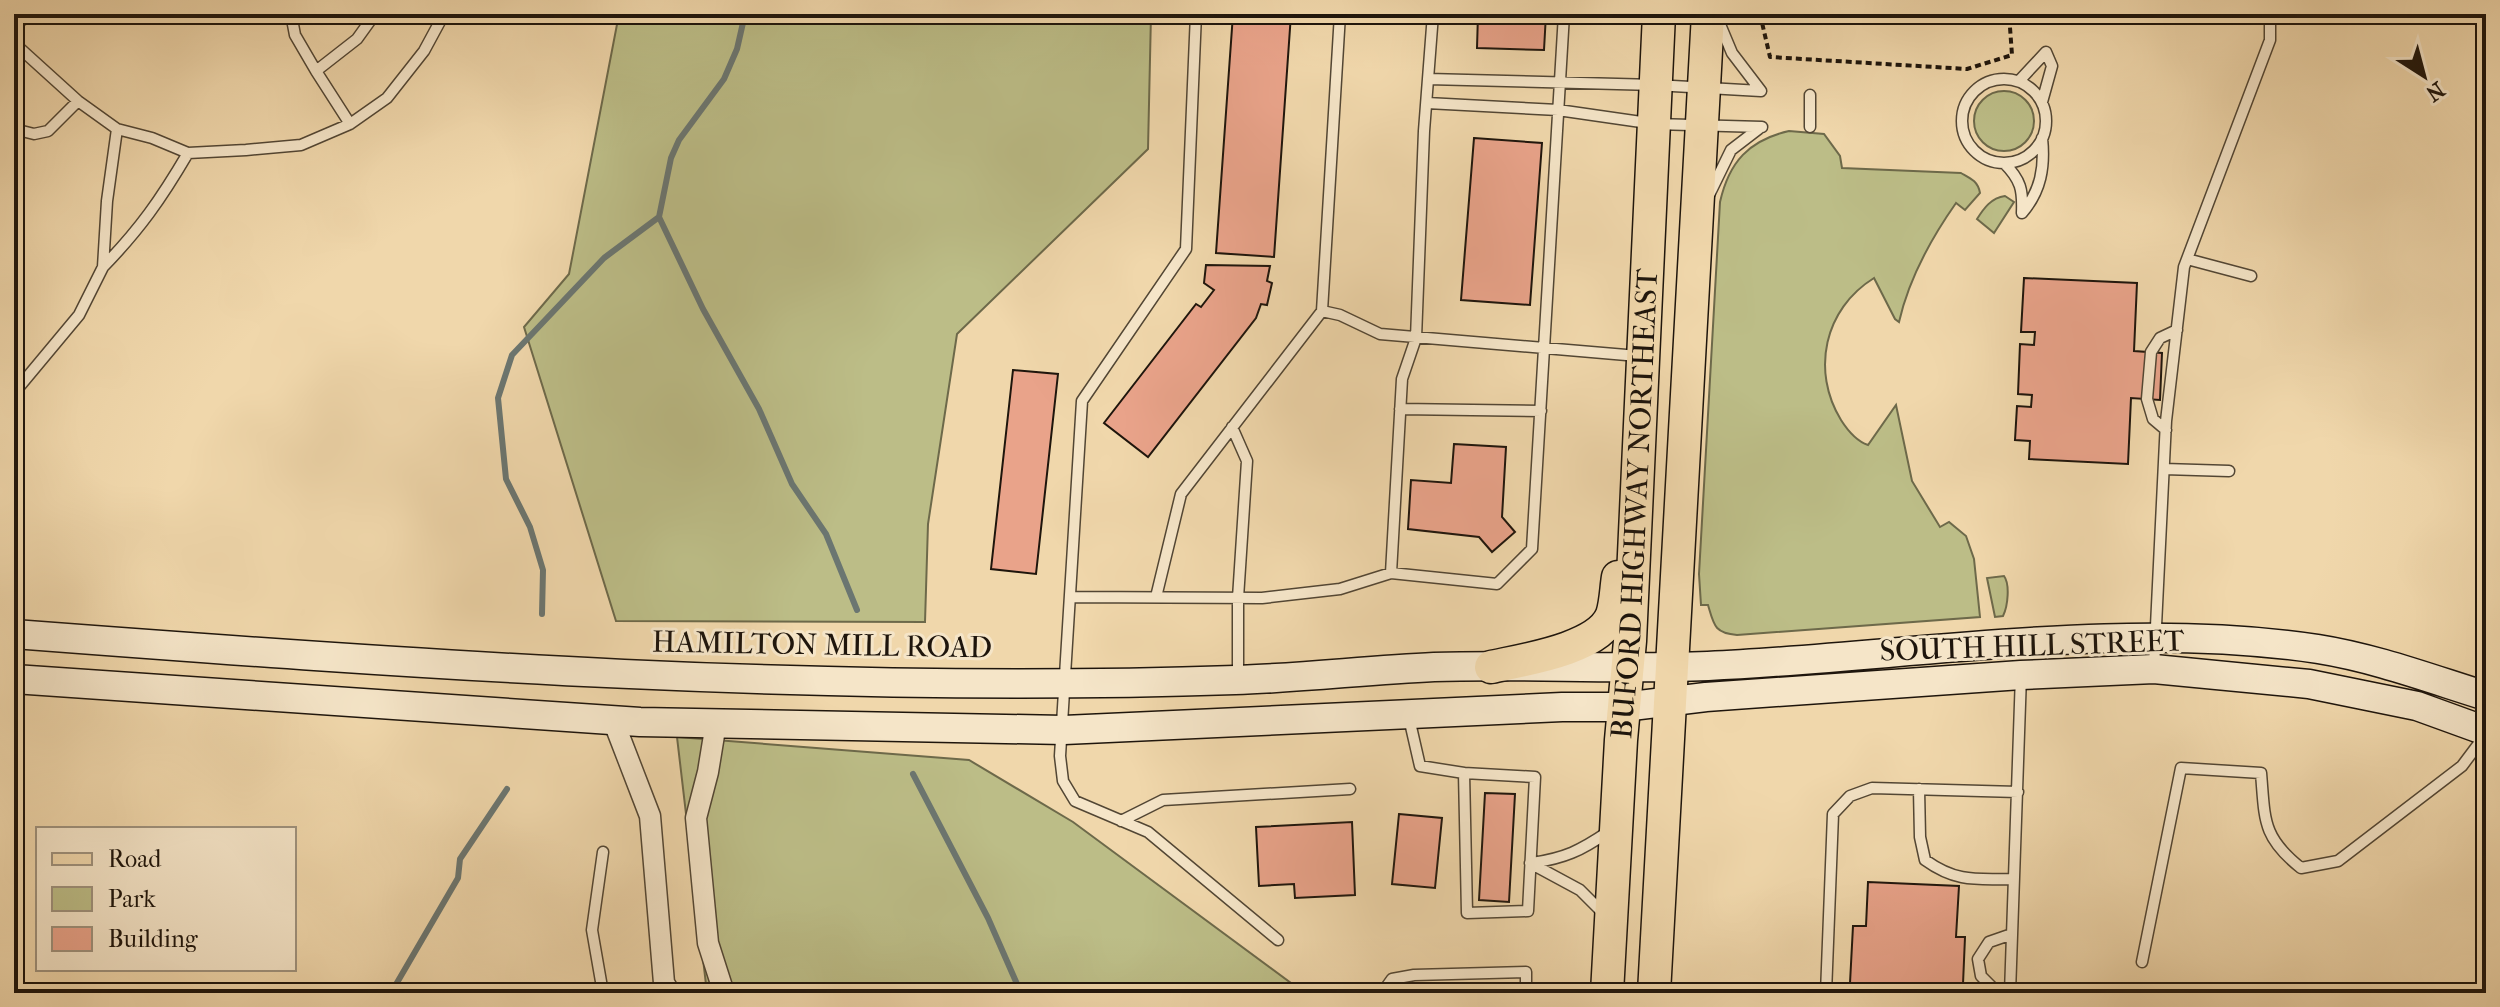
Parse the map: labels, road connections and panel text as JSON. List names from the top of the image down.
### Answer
{
  "streets": {
    "main road": ["BUFORD HIGHWAY NORTHEAST", "HAMILTON MILL ROAD", "SOUTH HILL STREET"]
  },
  "crossings": [
    ["BUFORD HIGHWAY NORTHEAST", "HAMILTON MILL ROAD"],
    ["BUFORD HIGHWAY NORTHEAST", "SOUTH HILL STREET"],
    ["HAMILTON MILL ROAD", "SOUTH HILL STREET"]
  ],
  "legend": ["Road", "Park", "Building"],
  "north": "bottom right"
}
